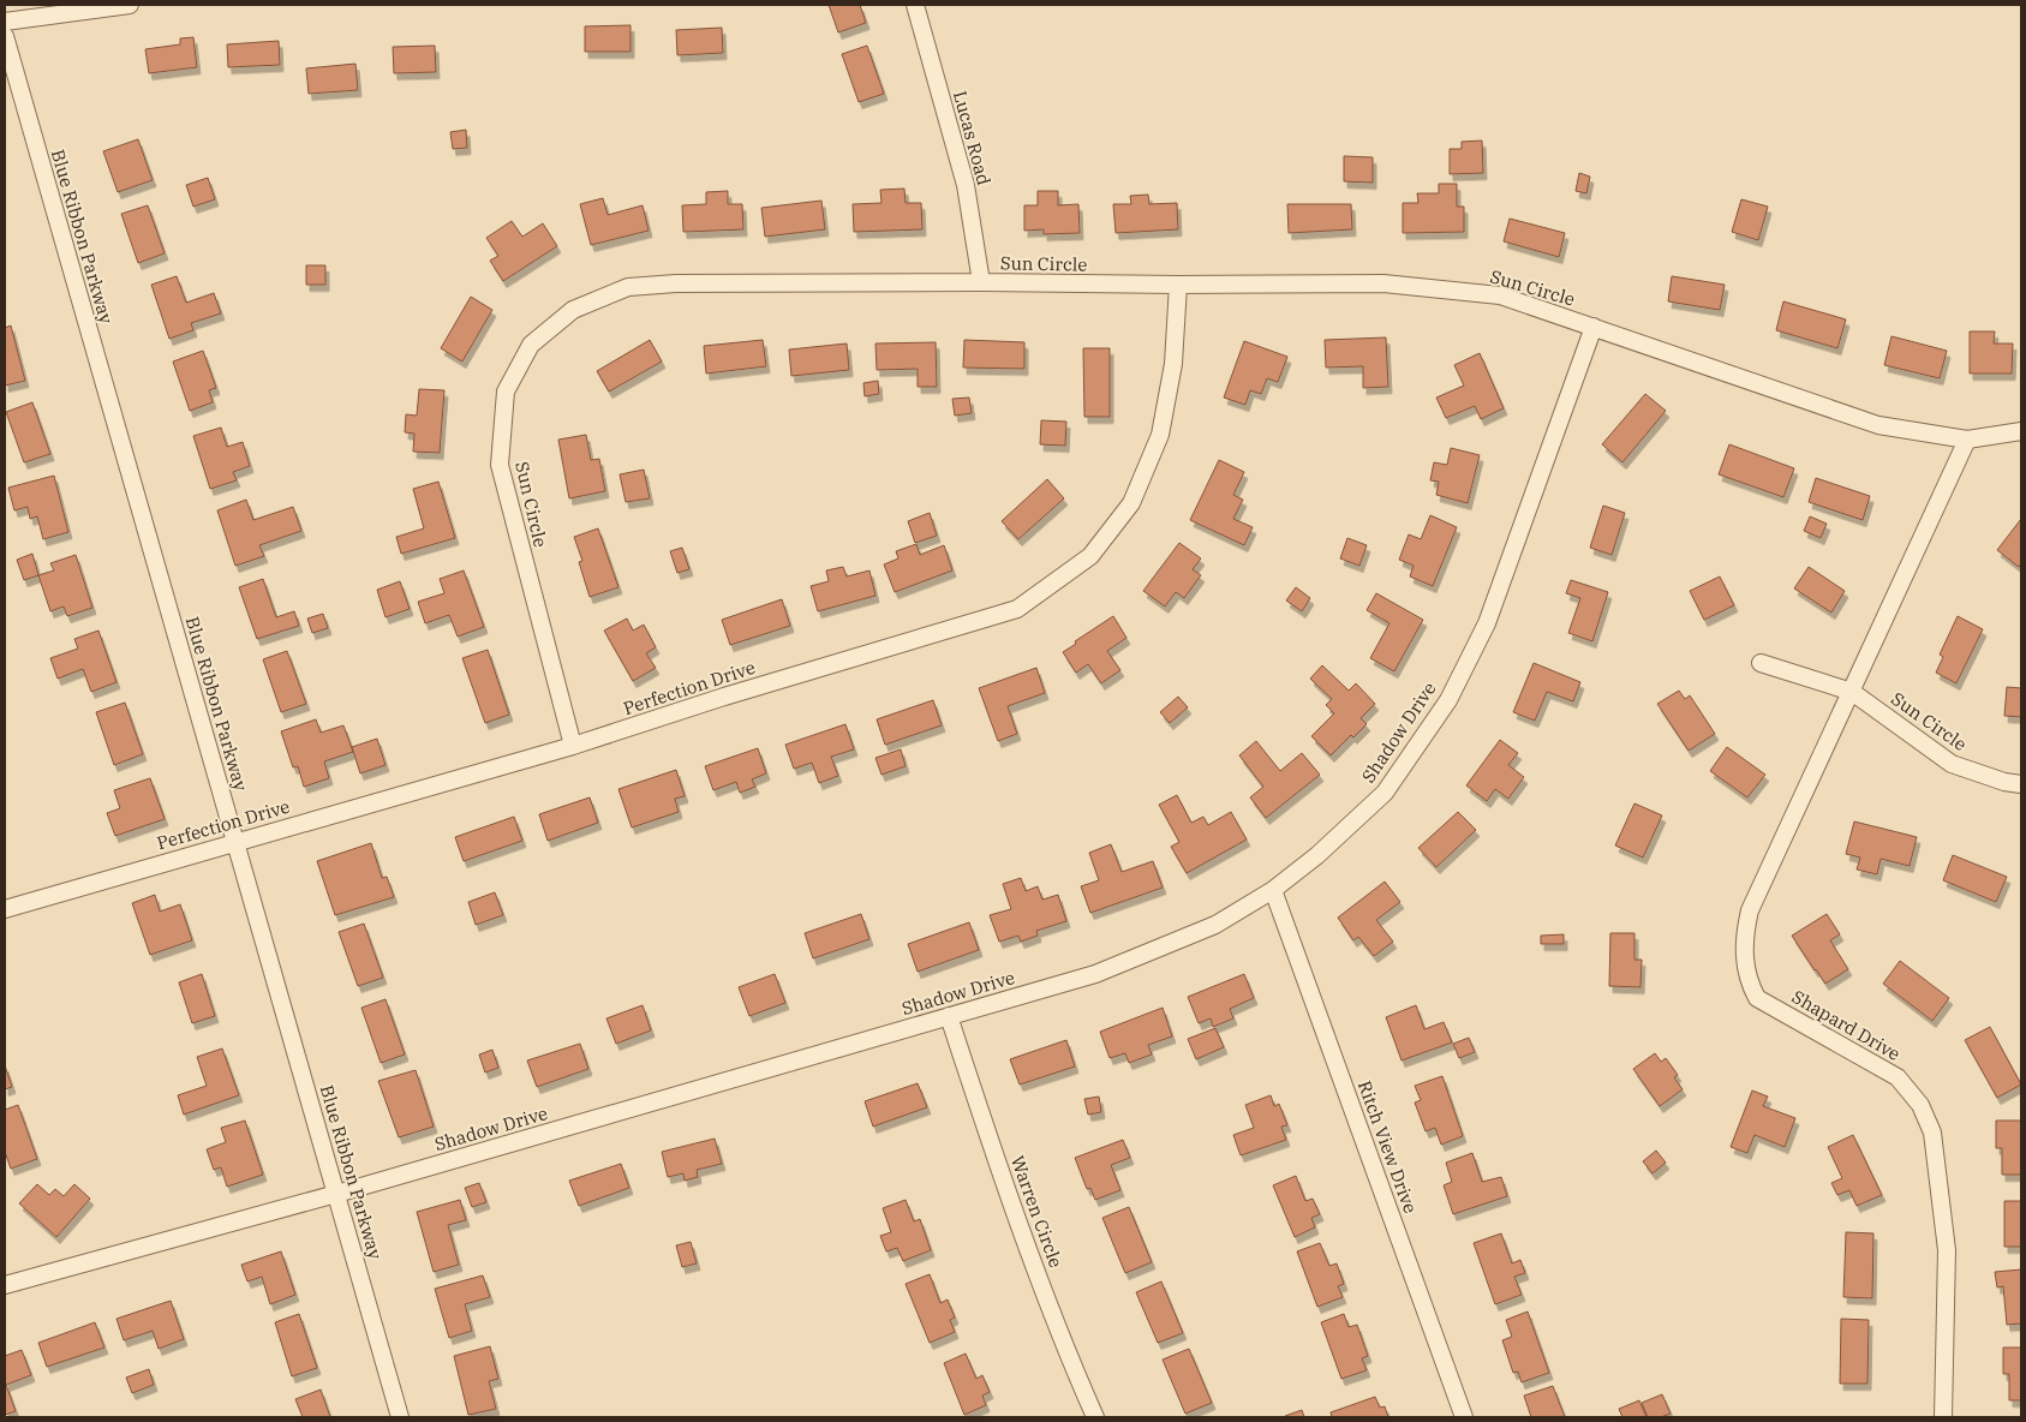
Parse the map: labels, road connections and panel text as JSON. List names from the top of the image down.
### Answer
{
  "streets": {
    "street": [
      "Lucas Road",
      "Blue Ribbon Parkway",
      "Sun Circle",
      "Perfection Drive",
      "Shadow Drive",
      "Shapard Drive",
      "Ritch View Drive",
      "Warren Circle"
    ]
  },
  "crossings": [
    ["Lucas Road", "Sun Circle"],
    ["Blue Ribbon Parkway", "Perfection Drive"],
    ["Blue Ribbon Parkway", "Shadow Drive"],
    ["Sun Circle", "Perfection Drive"],
    ["Sun Circle", "Shadow Drive"],
    ["Sun Circle", "Shapard Drive"],
    ["Shadow Drive", "Ritch View Drive"],
    ["Shadow Drive", "Warren Circle"]
  ]
}
